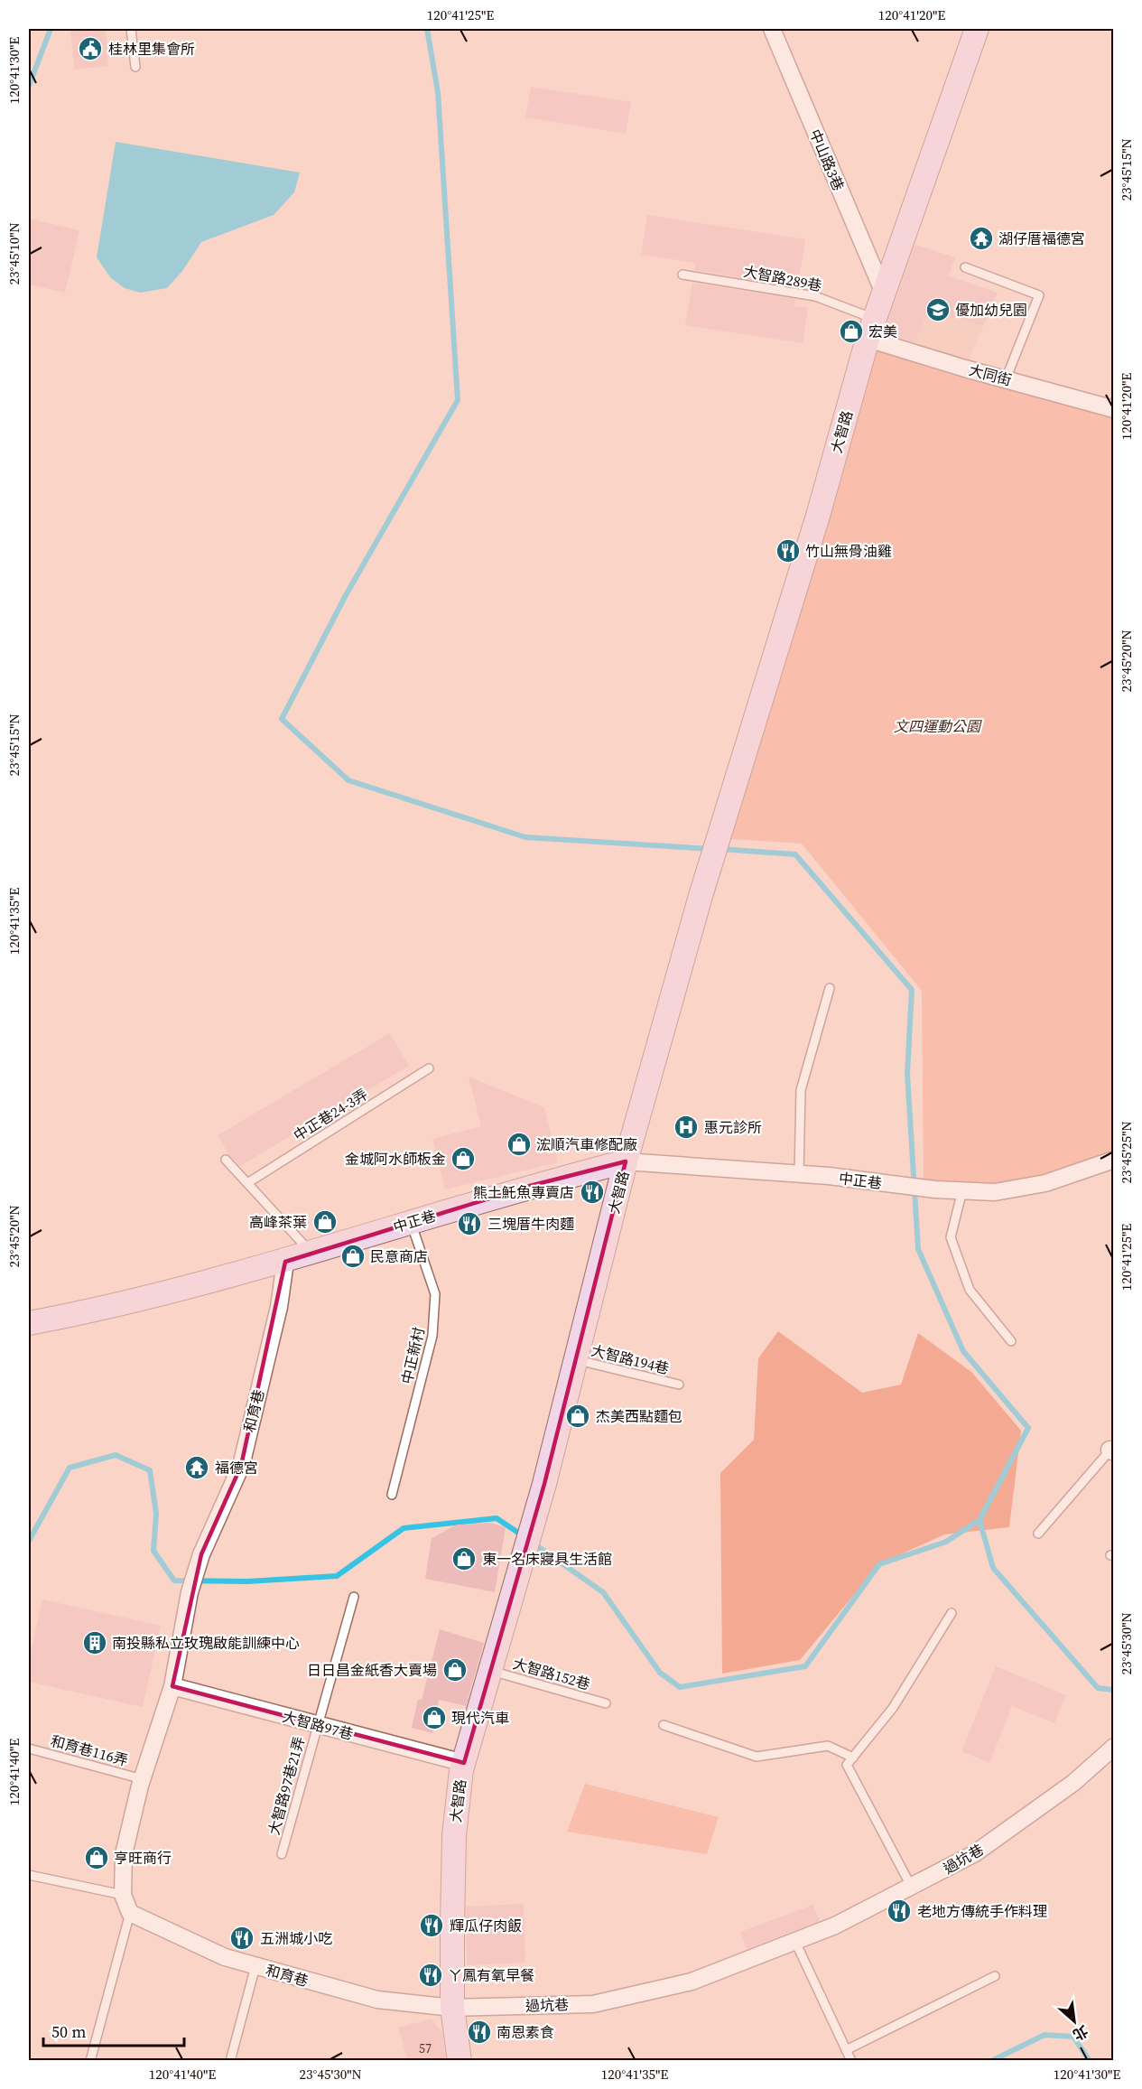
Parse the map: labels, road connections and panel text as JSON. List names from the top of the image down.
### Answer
{
  "streets": {
    "street": [
      "中山路3巷",
      "大同街",
      "大智路",
      "中正巷",
      "和育巷",
      "大智路97巷",
      "過坑巷"
    ],
    "lane": [
      "大智路289巷",
      "中正巷24-3弄",
      "中正新村",
      "大智路194巷",
      "大智路152巷",
      "和育巷116弄",
      "大智路97巷21弄"
    ]
  },
  "crossings": [
    ["中山路3巷", "大智路"],
    ["大智路289巷", "大同街"],
    ["大智路289巷", "大智路"],
    ["大同街", "大智路"],
    ["大智路", "中正巷"],
    ["大智路", "大智路194巷"],
    ["大智路", "和育巷"],
    ["大智路", "大智路152巷"],
    ["大智路", "大智路97巷"],
    ["大智路", "過坑巷"],
    ["中正巷", "中正新村"],
    ["中正巷", "和育巷"],
    ["和育巷", "大智路97巷"],
    ["和育巷", "過坑巷"],
    ["大智路97巷", "大智路97巷21弄"]
  ],
  "parks": ["文四運動公園"],
  "places": {
    "public building": ["桂林里集會所"],
    "temple": ["湖仔厝福德宮", "福德宮"],
    "school or university": ["優加幼兒園"],
    "shop": [
      "宏美",
      "浤順汽車修配廠",
      "金城阿水師板金",
      "高峰茶葉",
      "民意商店",
      "杰美西點麵包",
      "東一名床寢具生活館",
      "日日昌金紙香大賣場",
      "現代汽車",
      "亨旺商行"
    ],
    "restaurant": [
      "竹山無骨油雞",
      "熊土魠魚專賣店",
      "三塊厝牛肉麵",
      "老地方傳統手作料理",
      "輝瓜仔肉飯",
      "五洲城小吃",
      "ㄚ鳳有氧早餐",
      "南恩素食"
    ],
    "hospital": ["惠元診所"],
    "building": ["南投縣私立玫瑰啟能訓練中心"]
  },
  "house_numbers": ["57"],
  "scale_bar": "50 m",
  "north": "bottom right",
  "coordinates": [
    "120°41'25\"E",
    "120°41'20\"E",
    "120°41'30\"E",
    "23°45'15\"N",
    "23°45'10\"N",
    "23°45'20\"N",
    "120°41'35\"E",
    "23°45'25\"N",
    "23°45'30\"N",
    "120°41'40\"E"
  ]
}
